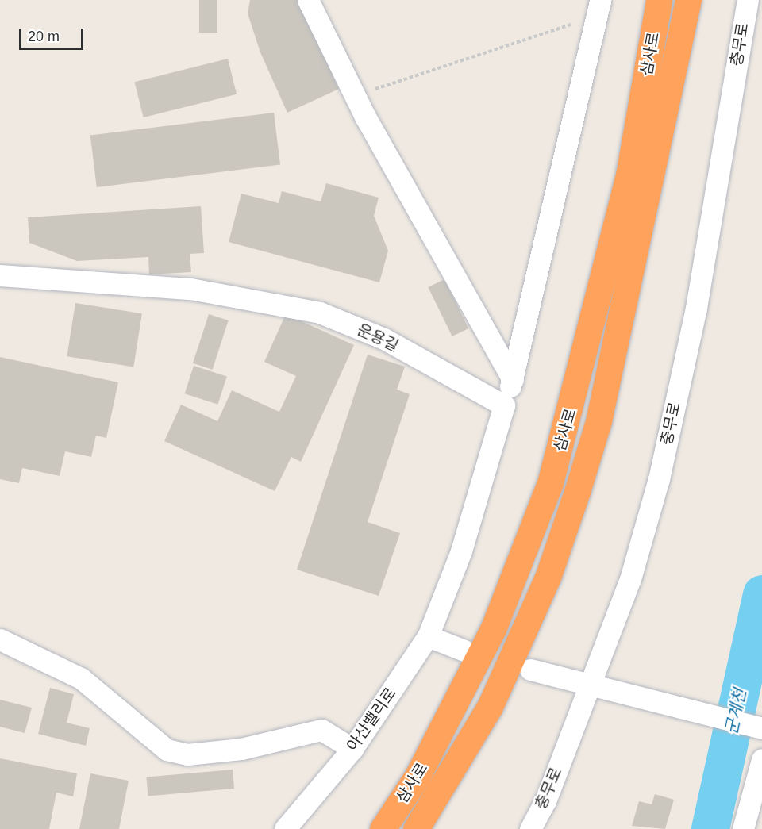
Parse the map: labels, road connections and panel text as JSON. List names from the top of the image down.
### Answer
{
  "streets": {
    "highway": ["삼사로"],
    "street": ["충무로", "운용길", "아산밸리로"]
  },
  "water": ["군계천"],
  "scale_bar": "20 m"
}
